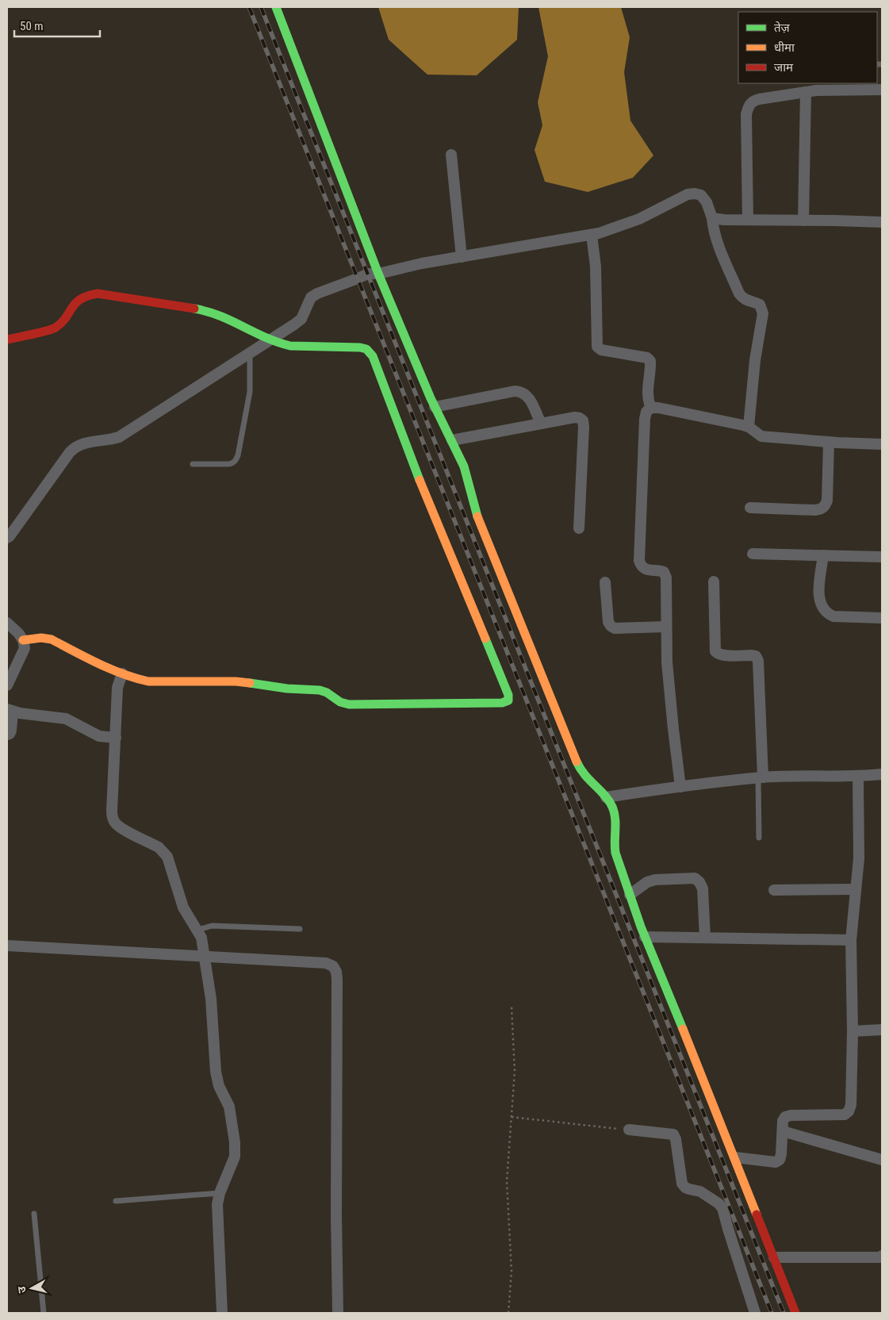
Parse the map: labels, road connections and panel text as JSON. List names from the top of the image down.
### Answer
{
  "legend": ["तेज़", "धीमा", "जाम"],
  "scale_bar": "50 m",
  "north": "left"
}
